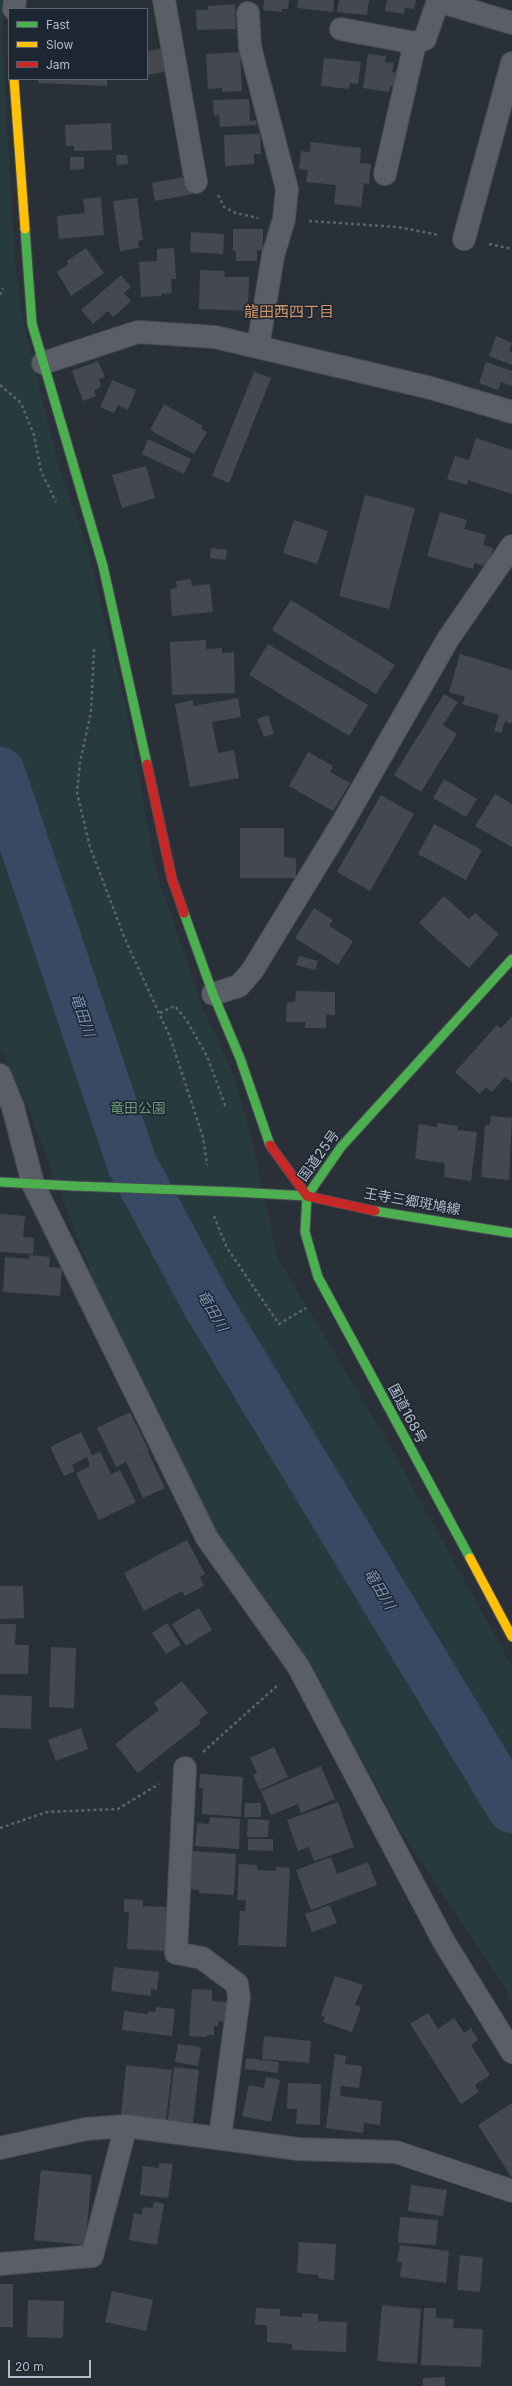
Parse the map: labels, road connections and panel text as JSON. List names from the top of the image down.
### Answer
{
  "streets": {
    "main road": ["国道25号", "王寺三郷斑鳩線", "国道168号"]
  },
  "crossings": [
    ["国道25号", "王寺三郷斑鳩線"],
    ["国道25号", "国道168号"],
    ["王寺三郷斑鳩線", "国道168号"]
  ],
  "districts": ["龍田西四丁目"],
  "water": ["竜田川"],
  "parks": ["竜田公園"],
  "legend": ["Fast", "Slow", "Jam"],
  "scale_bar": "20 m"
}
